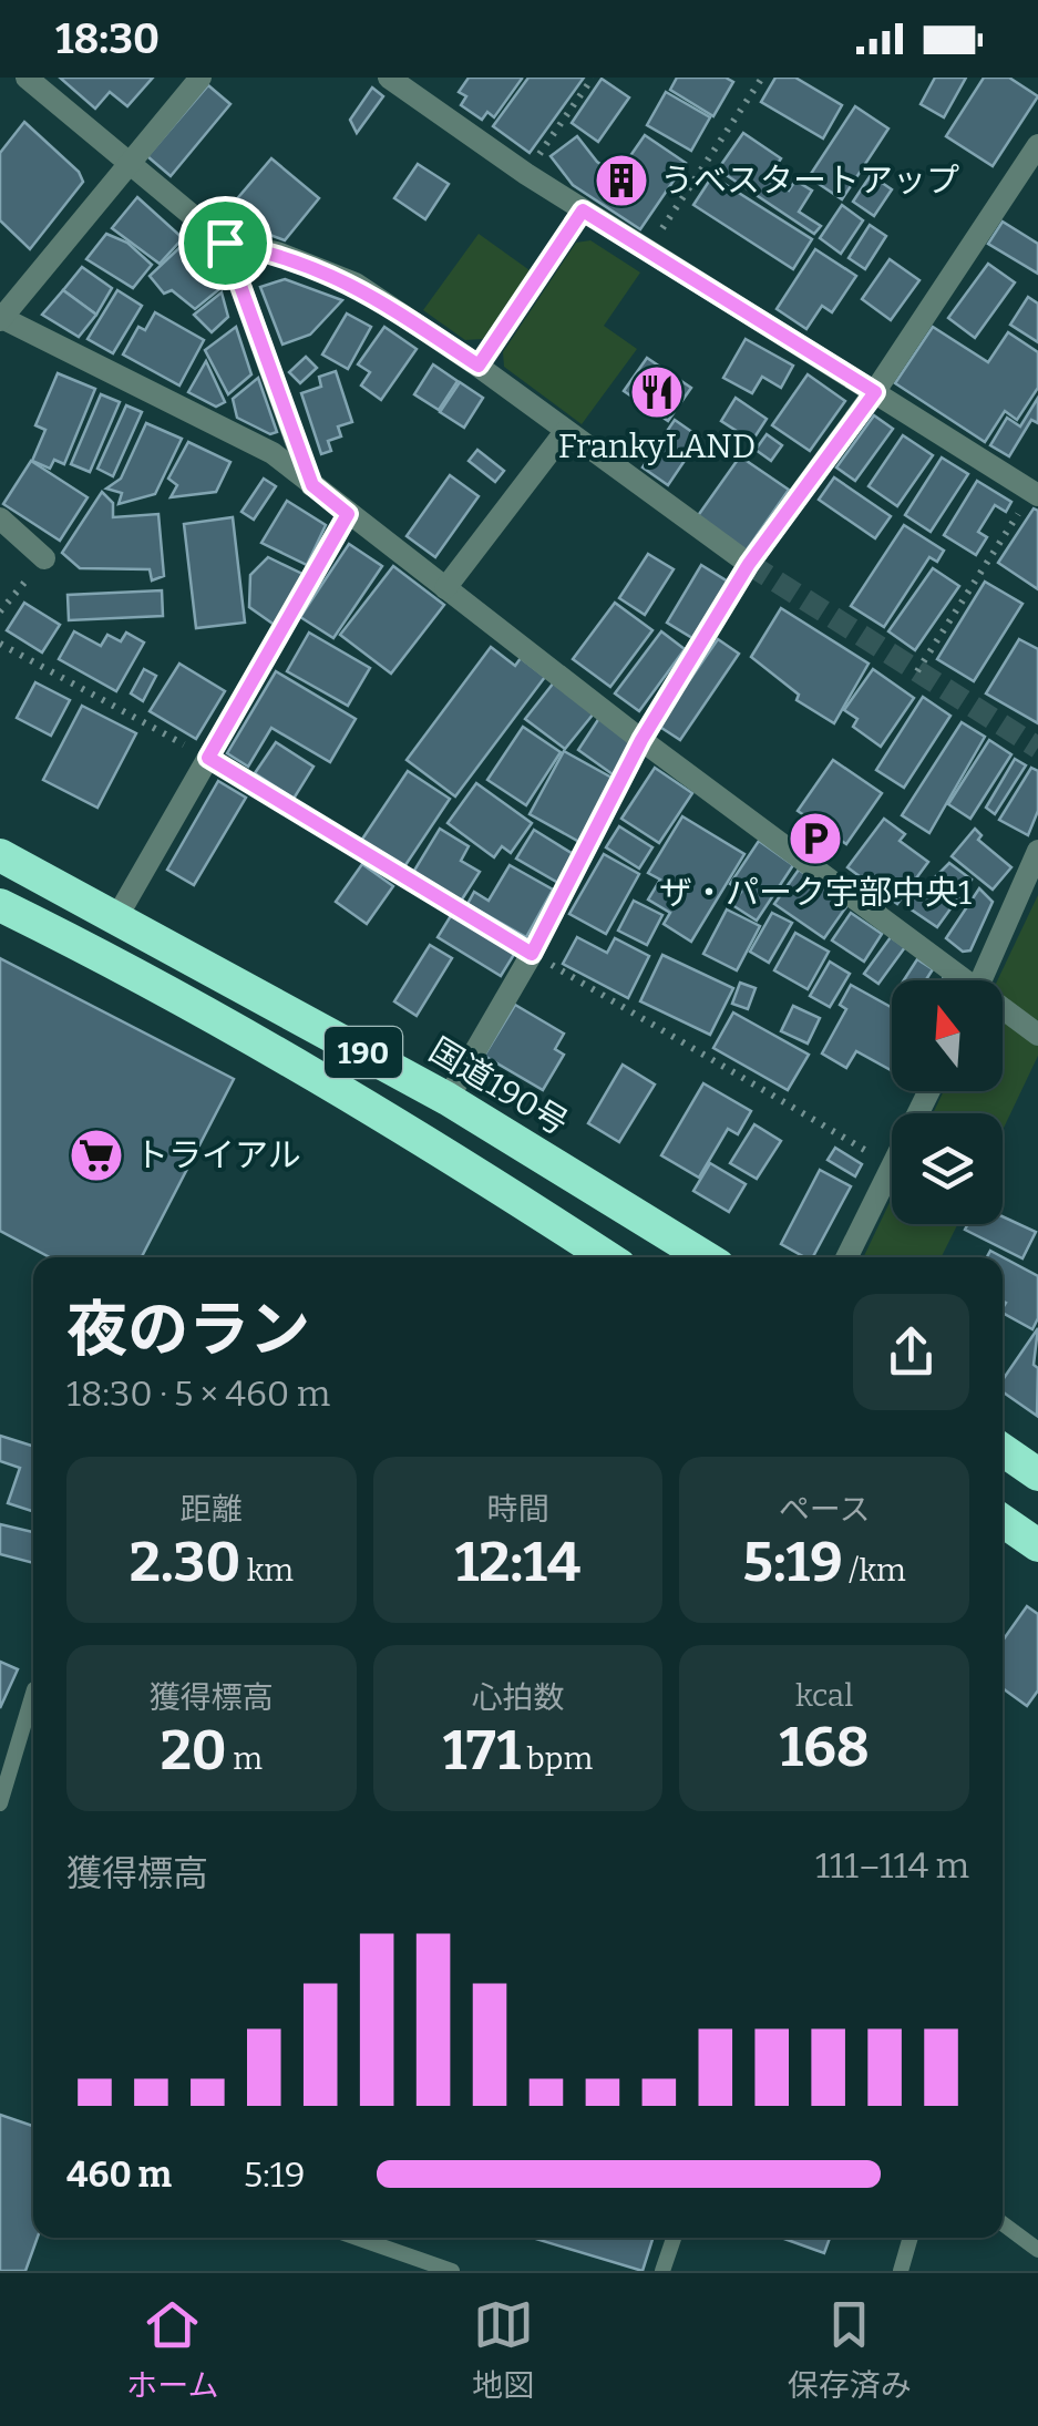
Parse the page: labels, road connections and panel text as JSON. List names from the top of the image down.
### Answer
{
  "streets": {
    "highway": ["190", "国道190号"]
  },
  "places": {
    "building": ["うべスタートアップ"],
    "restaurant": ["FrankyLAND"],
    "parking": ["ザ・パーク宇部中央1"],
    "supermarket": ["トライアル"]
  },
  "north": "top",
  "page": {
    "status": "18:30",
    "heading": ["夜のラン", "18:30 · 5 × 460 m"],
    "stats": [
      ["距離", "2.30 km"],
      ["時間", "12:14"],
      ["ペース", "5:19 /km"],
      ["獲得標高", "20 m"],
      ["心拍数", "171 bpm"],
      ["kcal", "168"]
    ],
    "chart": ["獲得標高", "111–114 m"],
    "list": [
      {
        "name": "460 m",
        "note": "5:19"
      }
    ],
    "tabs": ["ホーム", "地図", "保存済み"]
  }
}
